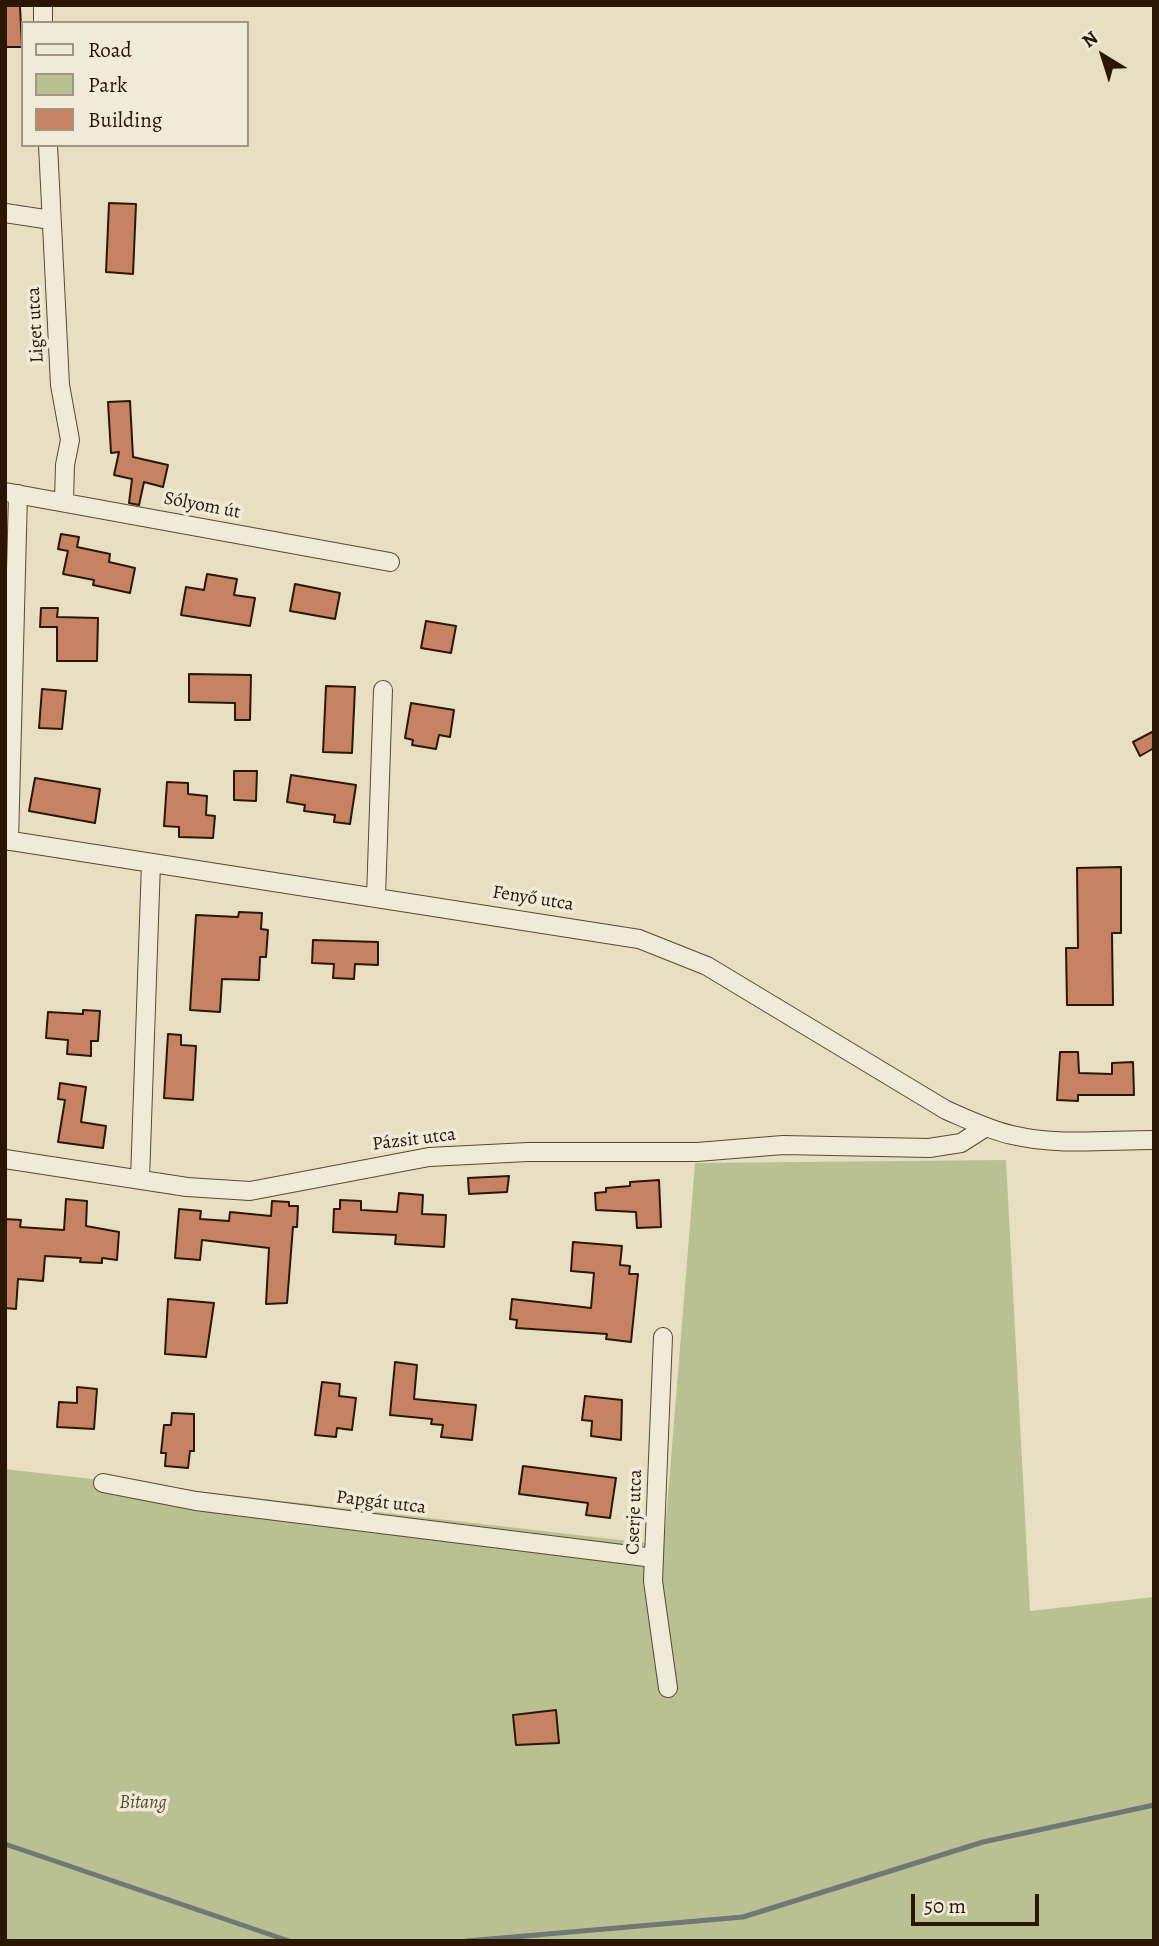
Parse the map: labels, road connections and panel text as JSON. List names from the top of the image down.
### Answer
{
  "streets": {
    "street": [
      "Liget utca",
      "Sólyom út",
      "Fenyő utca",
      "Pázsit utca",
      "Papgát utca",
      "Cserje utca"
    ]
  },
  "crossings": [
    ["Liget utca", "Sólyom út"],
    ["Fenyő utca", "Pázsit utca"],
    ["Papgát utca", "Cserje utca"]
  ],
  "parks": ["Bitang"],
  "legend": ["Road", "Park", "Building"],
  "scale_bar": "50 m",
  "north": "top left"
}
